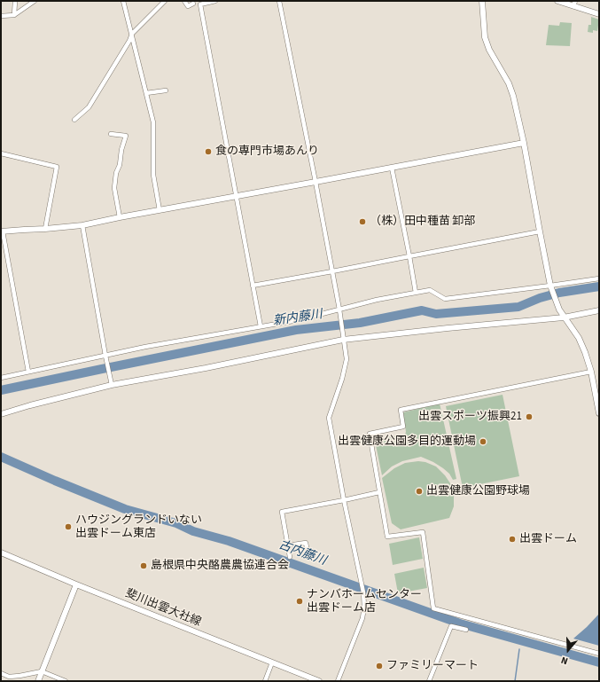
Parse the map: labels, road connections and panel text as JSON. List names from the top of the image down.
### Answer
{
  "streets": {
    "street": ["斐川出雲大社線"]
  },
  "water": ["新内藤川", "古内藤川"],
  "places": [
    "食の専門市場あんり",
    "（株）田中種苗 卸部",
    "出雲スポーツ振興21",
    "出雲健康公園多目的運動場",
    "出雲健康公園野球場",
    "ハウジングランドいない 出雲ドーム東店",
    "出雲ドーム",
    "島根県中央酪農農協連合会",
    "ナンバホームセンター 出雲ドーム店",
    "ファミリーマート"
  ],
  "north": "bottom"
}
